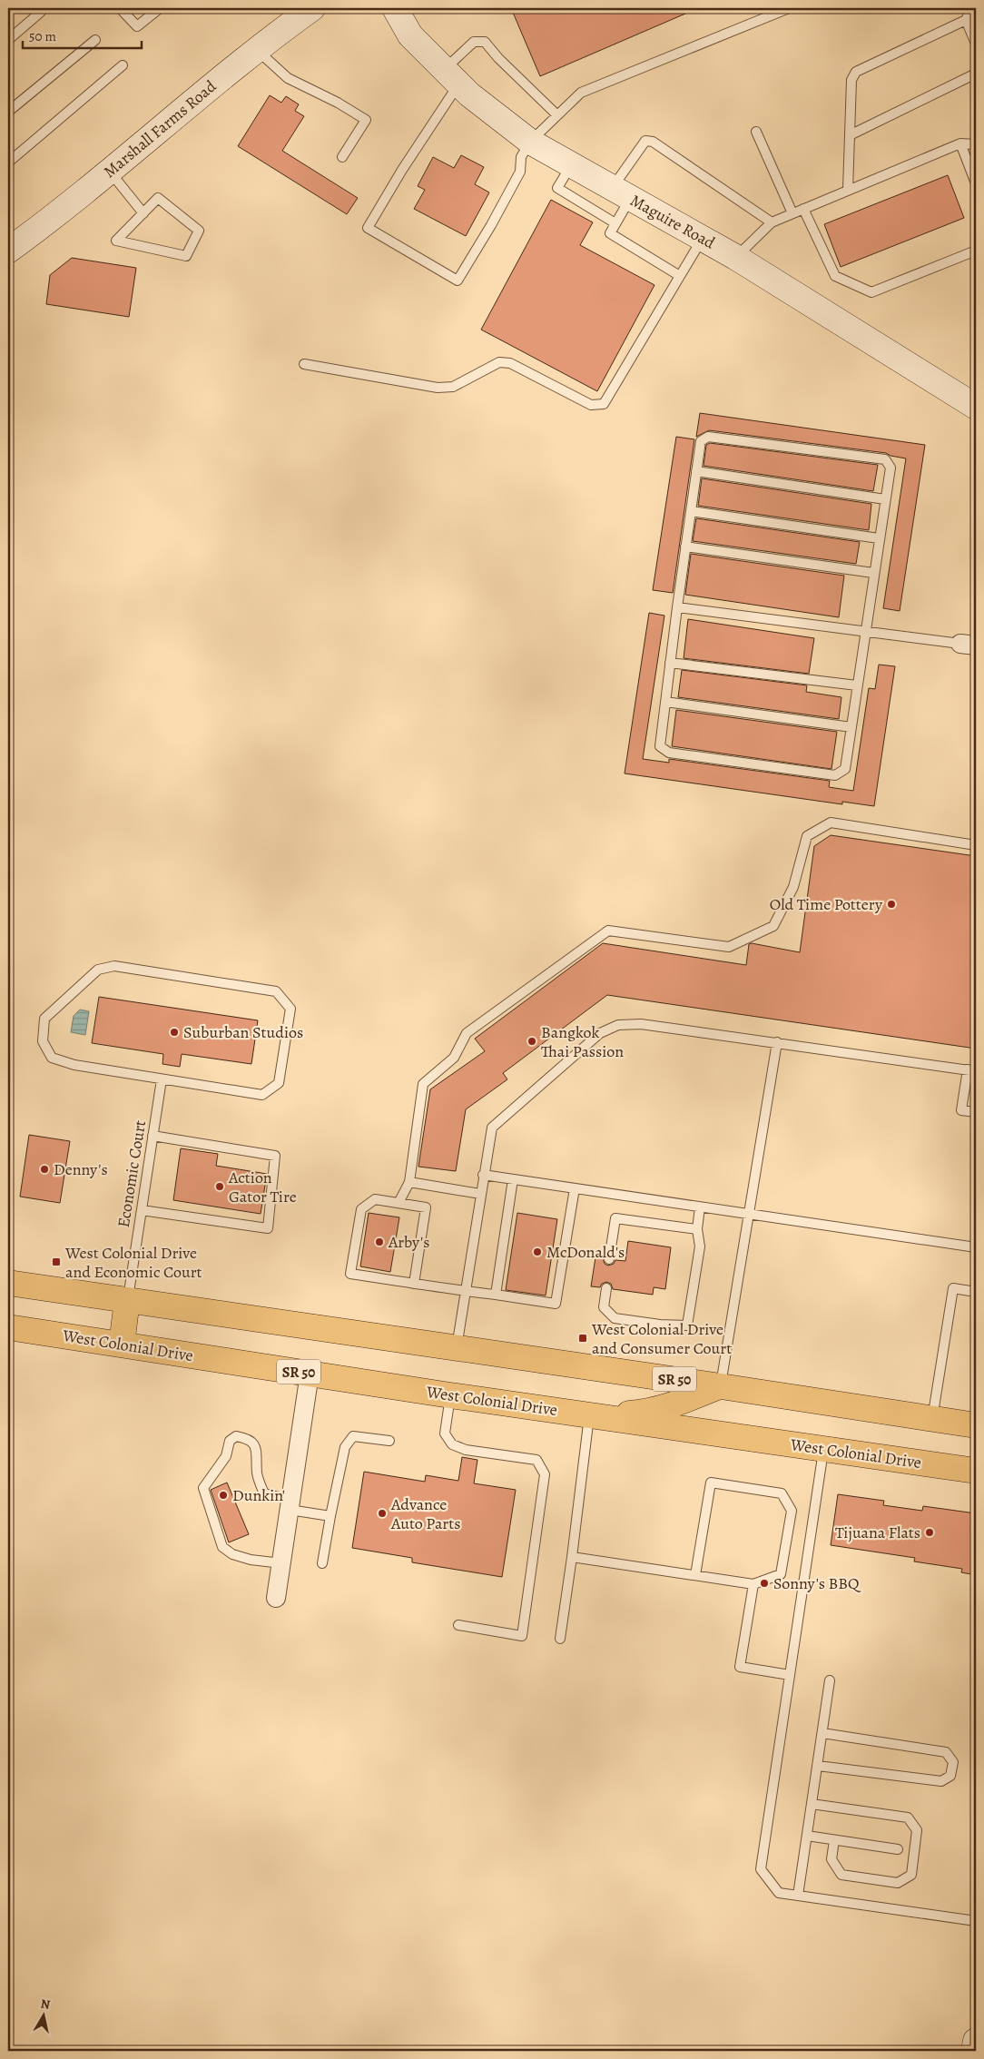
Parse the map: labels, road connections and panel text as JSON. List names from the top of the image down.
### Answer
{
  "streets": {
    "highway": ["West Colonial Drive", "SR 50"],
    "main road": ["Marshall Farms Road", "Maguire Road"],
    "lane": ["Economic Court"]
  },
  "crossings": [
    ["Economic Court", "SR 50"]
  ],
  "places": {
    "other": [
      "Old Time Pottery",
      "Suburban Studios",
      "Bangkok Thai Passion",
      "Denny's",
      "Action Gator Tire",
      "Arby's",
      "McDonald's",
      "Dunkin'",
      "Advance Auto Parts",
      "Tijuana Flats",
      "Sonny's BBQ"
    ],
    "transit": ["West Colonial Drive and Economic Court", "West Colonial Drive and Consumer Court"]
  },
  "scale_bar": "50 m",
  "north": "top"
}
